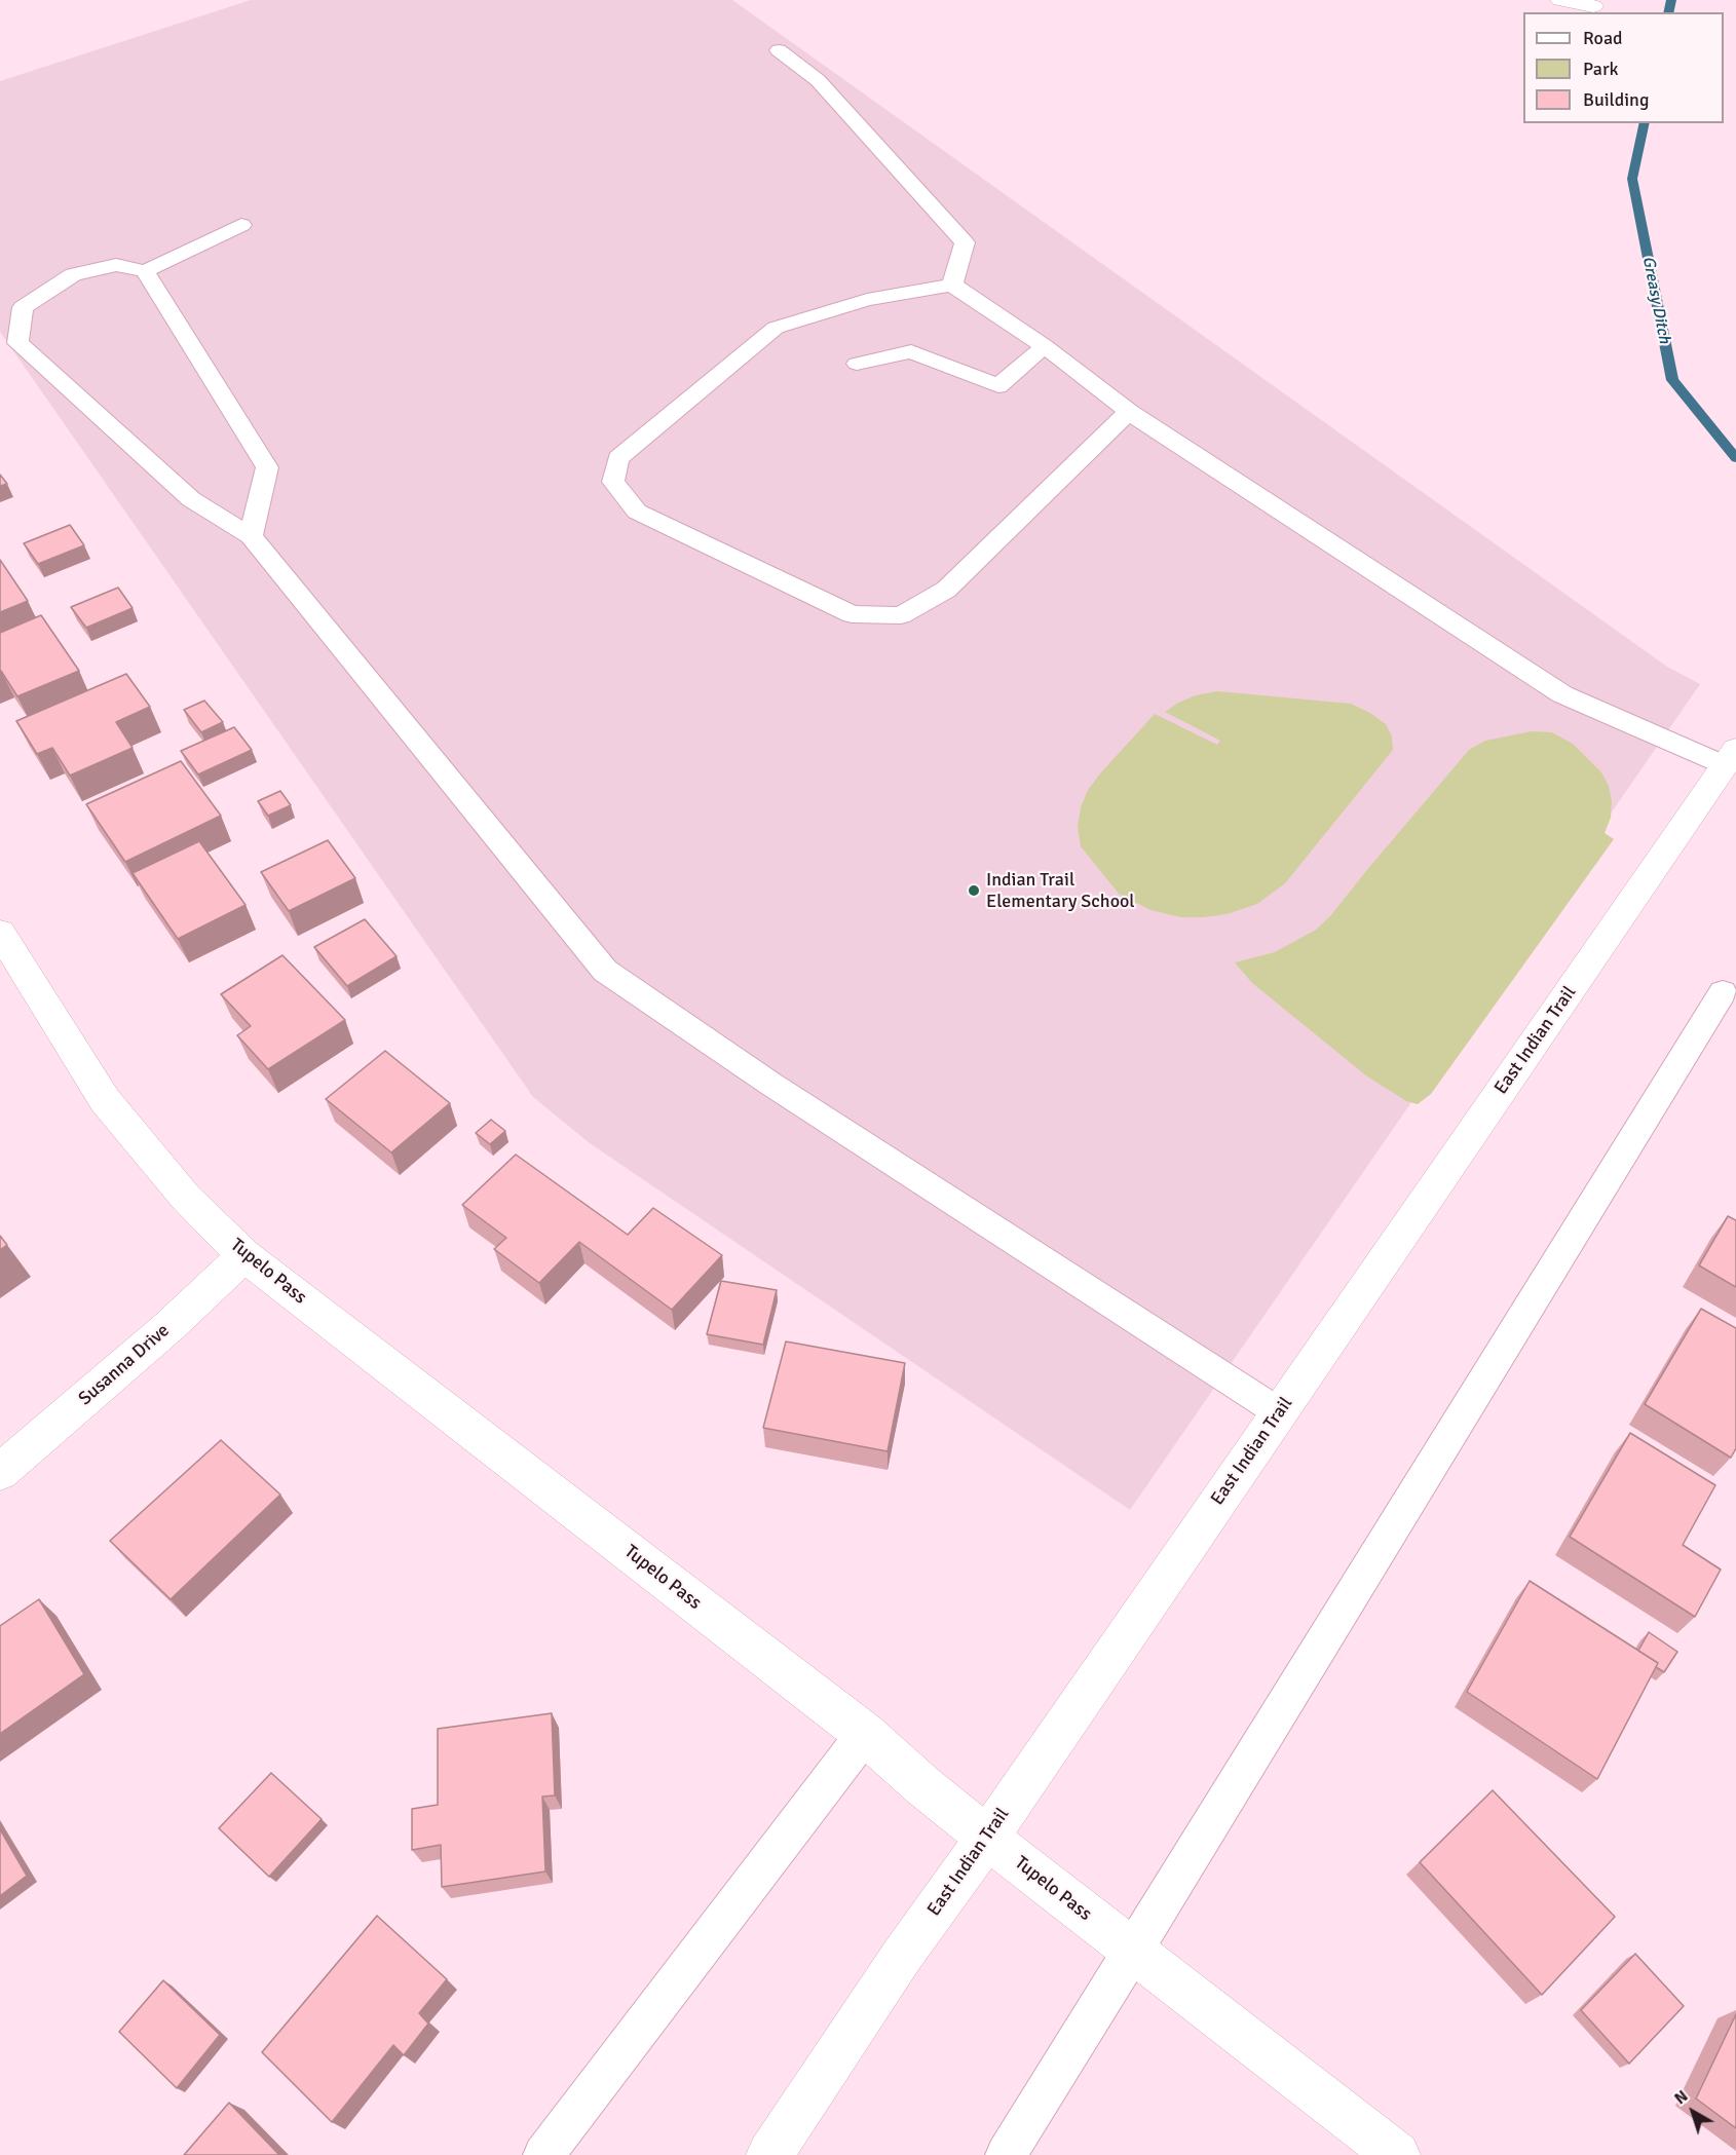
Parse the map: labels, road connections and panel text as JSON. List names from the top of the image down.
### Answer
{
  "streets": {
    "street": ["East Indian Trail", "Tupelo Pass", "Susanna Drive"]
  },
  "crossings": [
    ["East Indian Trail", "Tupelo Pass"],
    ["Tupelo Pass", "Susanna Drive"]
  ],
  "water": ["Greasy Ditch"],
  "places": ["Indian Trail Elementary School"],
  "legend": ["Road", "Park", "Building"],
  "north": "top left"
}
